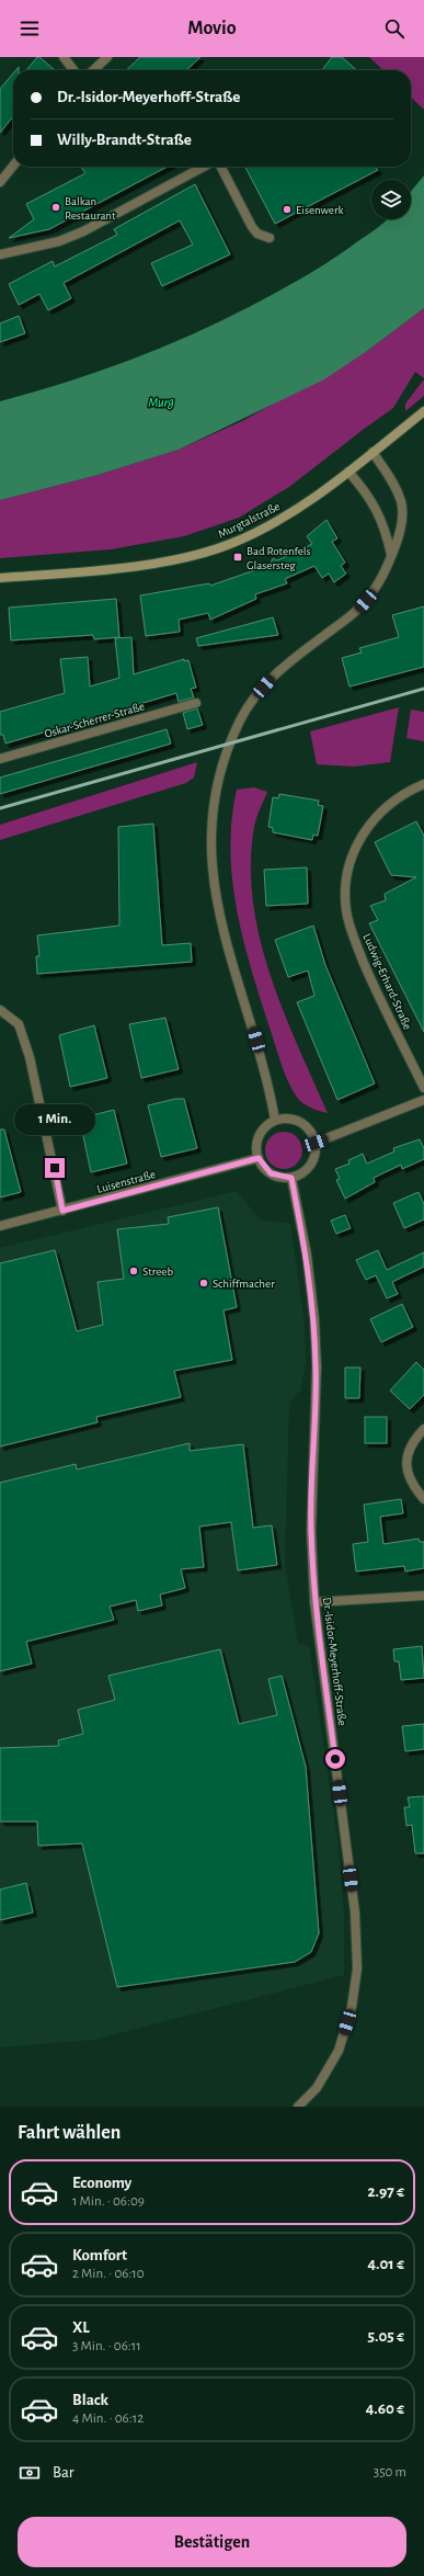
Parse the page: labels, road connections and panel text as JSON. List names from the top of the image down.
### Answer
{
  "streets": {
    "street": [
      "Murgtalstraße",
      "Oskar-Scherrer-Straße",
      "Ludwig-Erhard-Straße",
      "Luisenstraße",
      "Dr.-Isidor-Meyerhoff-Straße"
    ]
  },
  "crossings": [
    ["Luisenstraße", "Dr.-Isidor-Meyerhoff-Straße"]
  ],
  "water": ["Murg"],
  "places": {
    "other": [
      "Balkan Restaurant",
      "Eisenwerk",
      "Streeb",
      "Schiffmacher"
    ],
    "transit": ["Bad Rotenfels Glasersteg"]
  },
  "page": {
    "header": "Movio",
    "banner": ["Dr.-Isidor-Meyerhoff-Straße", "Willy-Brandt-Straße"],
    "bubble": "1 Min.",
    "heading": "Fahrt wählen",
    "list": [
      {
        "name": "Economy",
        "note": "1 Min. · 06:09",
        "value": "2.97 €"
      },
      {
        "name": "Komfort",
        "note": "2 Min. · 06:10",
        "value": "4.01 €"
      },
      {
        "name": "XL",
        "note": "3 Min. · 06:11",
        "value": "5.05 €"
      },
      {
        "name": "Black",
        "note": "4 Min. · 06:12",
        "value": "4.60 €"
      }
    ],
    "pay": ["Bar", "350 m"],
    "buttons": "Bestätigen"
  }
}
